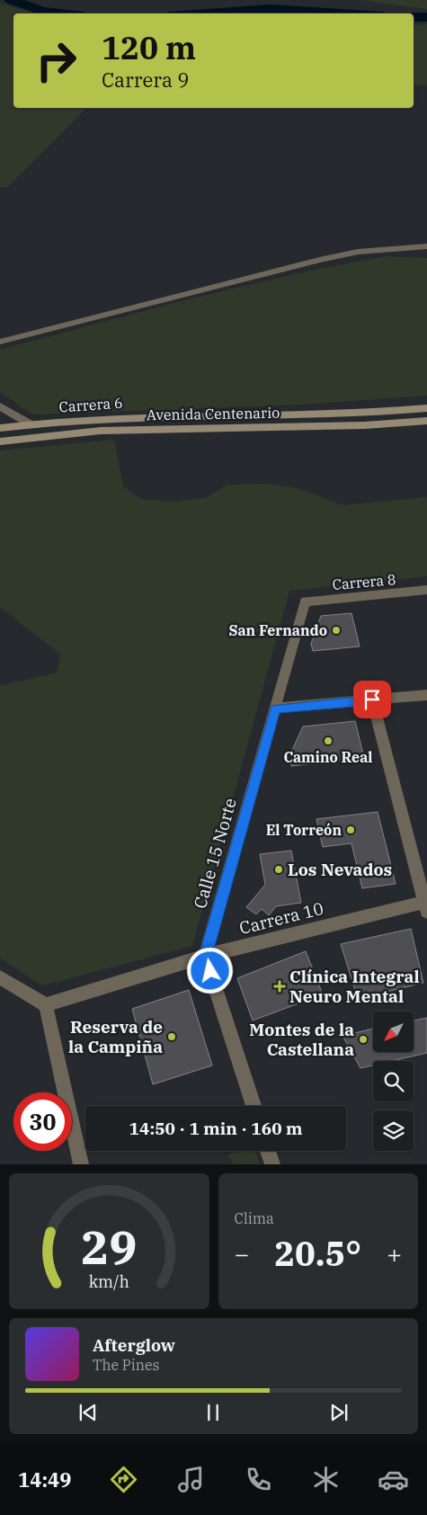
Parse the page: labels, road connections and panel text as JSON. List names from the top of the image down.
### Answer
{
  "streets": {
    "main road": ["Carrera 6", "Avenida Centenario"],
    "street": ["Carrera 8", "Calle 15 Norte", "Carrera 10"]
  },
  "crossings": [
    ["Carrera 8", "Calle 15 Norte"],
    ["Calle 15 Norte", "Carrera 10"]
  ],
  "places": {
    "other": [
      "San Fernando",
      "Camino Real",
      "El Torreón",
      "Los Nevados",
      "Reserva de la Campiña",
      "Montes de la Castellana"
    ],
    "health": ["Clínica Integral Neuro Mental"]
  },
  "north": "bottom left",
  "page": {
    "turn": ["120 m", "Carrera 9"],
    "limit": "30",
    "trip": "14:50 · 1 min · 160 m",
    "tile": "Clima",
    "heat": ["−", "20.5°", "+"],
    "song": ["Afterglow", "The Pines"],
    "tabs": "14:49",
    "gauge": ["29", "km/h"]
  }
}
